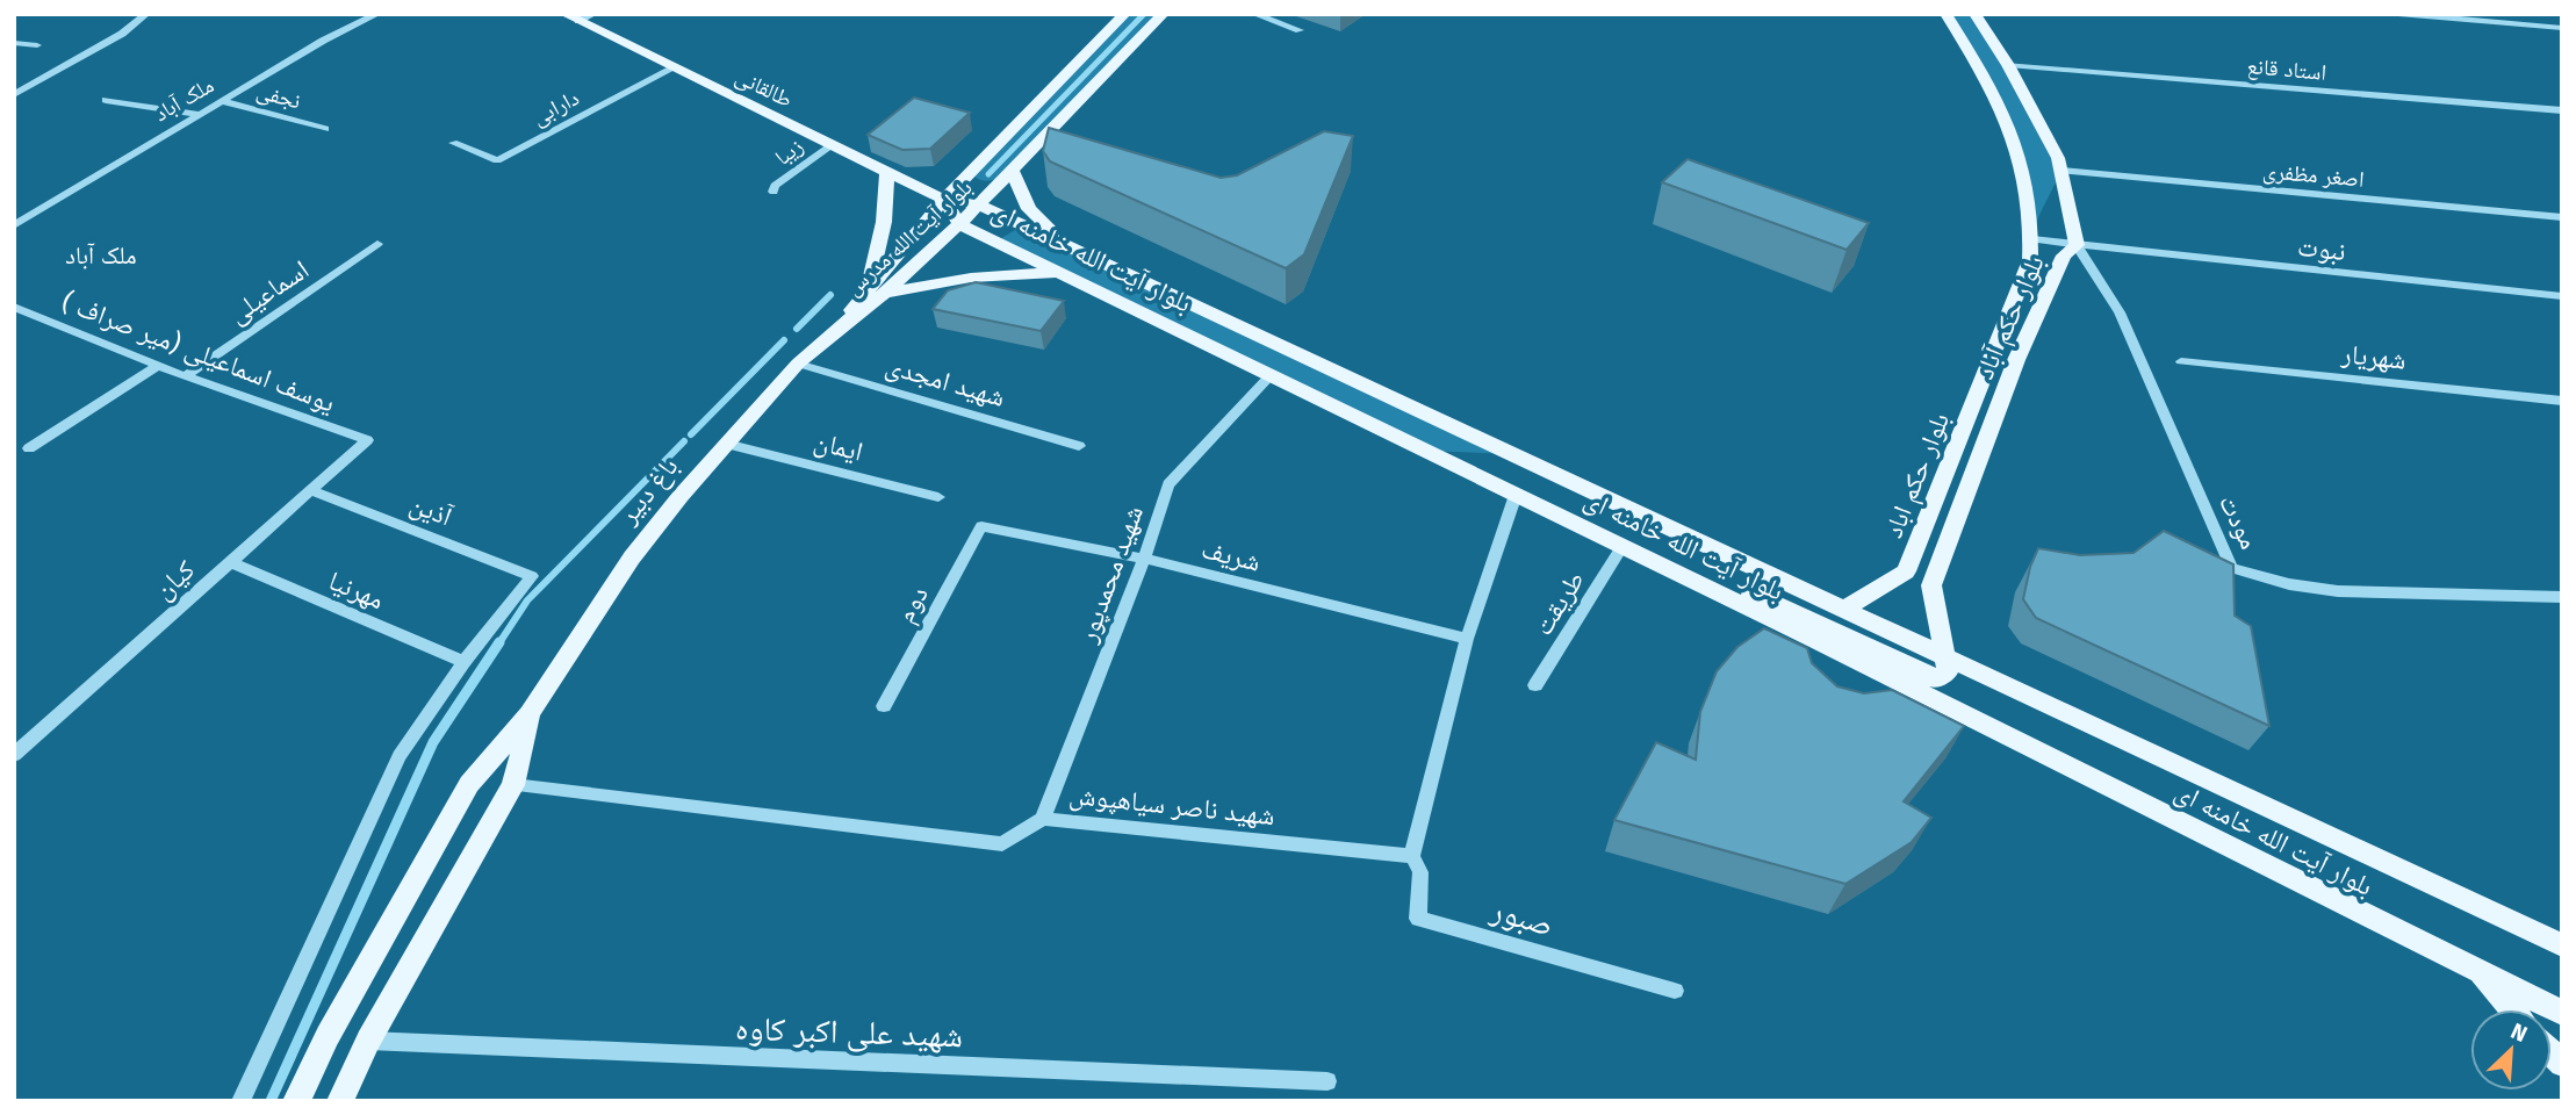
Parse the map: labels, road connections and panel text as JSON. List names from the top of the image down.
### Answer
{
  "streets": {
    "main road": [
      "طالقانی",
      "بلوار آیت الله مدرس",
      "بلوار آیت الله خامنه ای",
      "بلوار حکم آباد",
      "بلوار حکم اباد",
      "باغ دبیر"
    ],
    "street": [
      "استاد قانع",
      "نجفی",
      "ملک آباد",
      "دارابی",
      "زیبا",
      "اصغر مظفری",
      "نبوت",
      "اسماعیلی",
      "یوسف اسماعیلی (میر صراف )",
      "شهریار",
      "شهید امجدی",
      "ایمان",
      "آذین",
      "مودت",
      "شریف",
      "شهید محمدپور",
      "کیان",
      "مهرنیا",
      "طریقت",
      "دوم",
      "شهید ناصر سیاهپوش",
      "صبور",
      "شهید علی اکبر کاوه"
    ]
  },
  "crossings": [
    ["استاد قانع", "بلوار حکم آباد"],
    ["طالقانی", "دارابی"],
    ["طالقانی", "زیبا"],
    ["طالقانی", "بلوار آیت الله مدرس"],
    ["طالقانی", "بلوار آیت الله خامنه ای"],
    ["نجفی", "ملک آباد"],
    ["اصغر مظفری", "بلوار حکم آباد"],
    ["بلوار آیت الله مدرس", "بلوار آیت الله خامنه ای"],
    ["بلوار آیت الله مدرس", "باغ دبیر"],
    ["نبوت", "بلوار حکم آباد"],
    ["نبوت", "بلوار حکم اباد"],
    ["نبوت", "مودت"],
    ["بلوار آیت الله خامنه ای", "بلوار حکم آباد"],
    ["بلوار آیت الله خامنه ای", "بلوار حکم اباد"],
    ["بلوار آیت الله خامنه ای", "شهید محمدپور"],
    ["بلوار آیت الله خامنه ای", "طریقت"],
    ["اسماعیلی", "یوسف اسماعیلی (میر صراف )"],
    ["بلوار حکم آباد", "مودت"],
    ["یوسف اسماعیلی (میر صراف )", "کیان"],
    ["شهید امجدی", "باغ دبیر"],
    ["ایمان", "باغ دبیر"],
    ["باغ دبیر", "شهید ناصر سیاهپوش"],
    ["باغ دبیر", "شهید علی اکبر کاوه"],
    ["آذین", "کیان"],
    ["آذین", "مهرنیا"],
    ["شریف", "شهید محمدپور"],
    ["شریف", "دوم"],
    ["شهید محمدپور", "شهید ناصر سیاهپوش"],
    ["کیان", "مهرنیا"],
    ["شهید ناصر سیاهپوش", "صبور"]
  ],
  "districts": ["ملک آباد"],
  "north": "top right"
}
